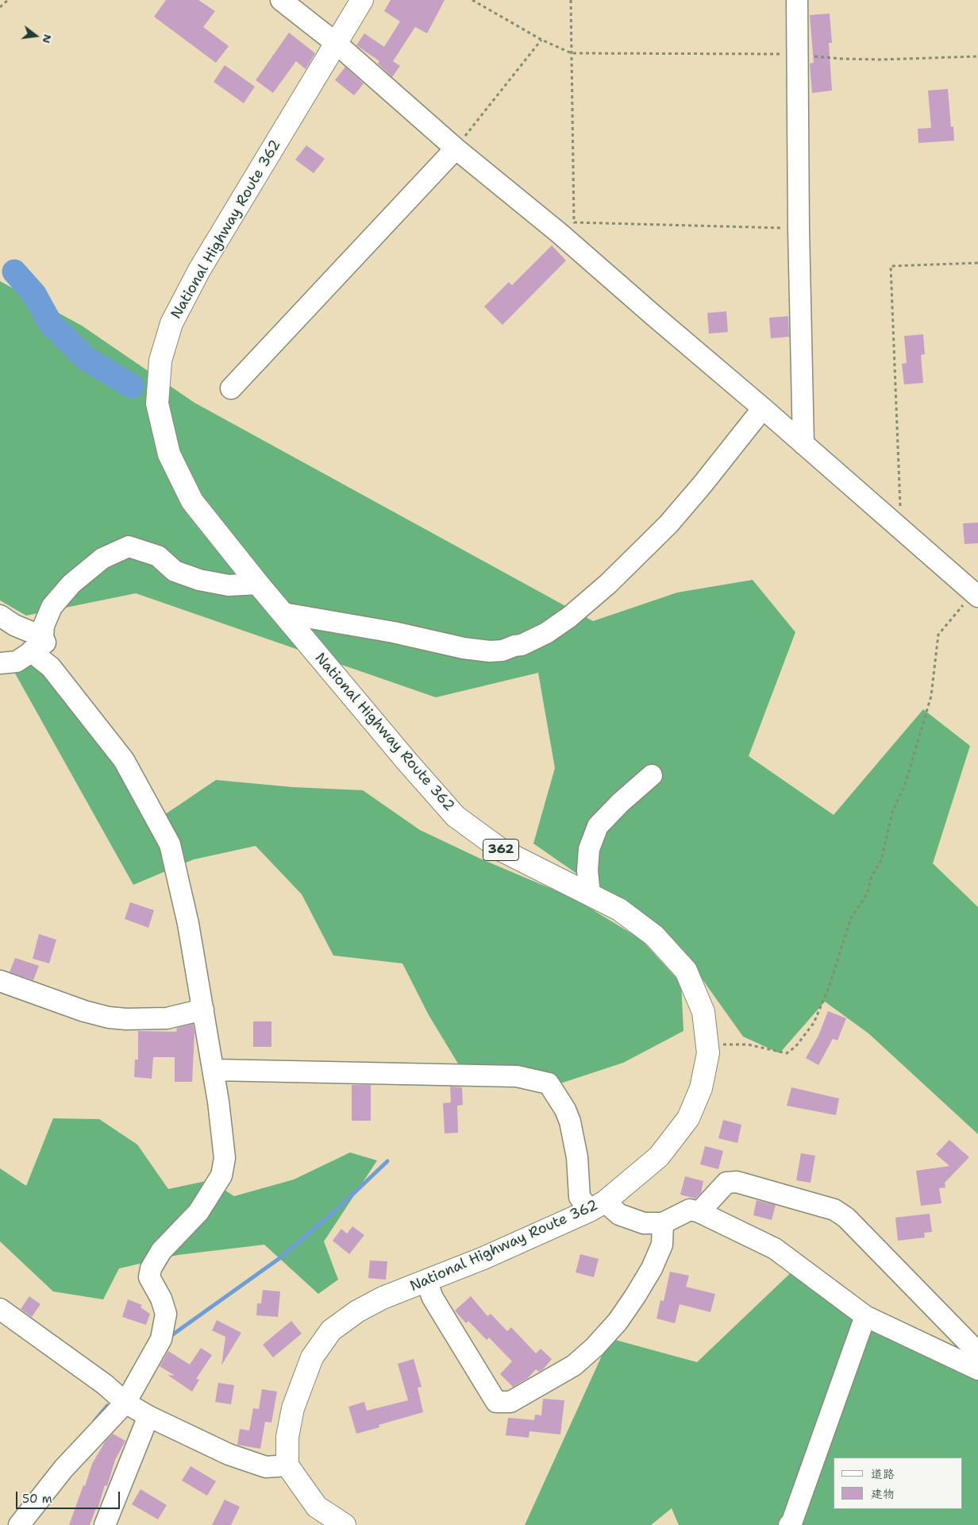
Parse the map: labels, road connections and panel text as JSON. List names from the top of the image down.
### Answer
{
  "streets": {
    "highway": ["National Highway Route 362", "362"]
  },
  "legend": ["道路", "建物"],
  "scale_bar": "50 m",
  "north": "right"
}
